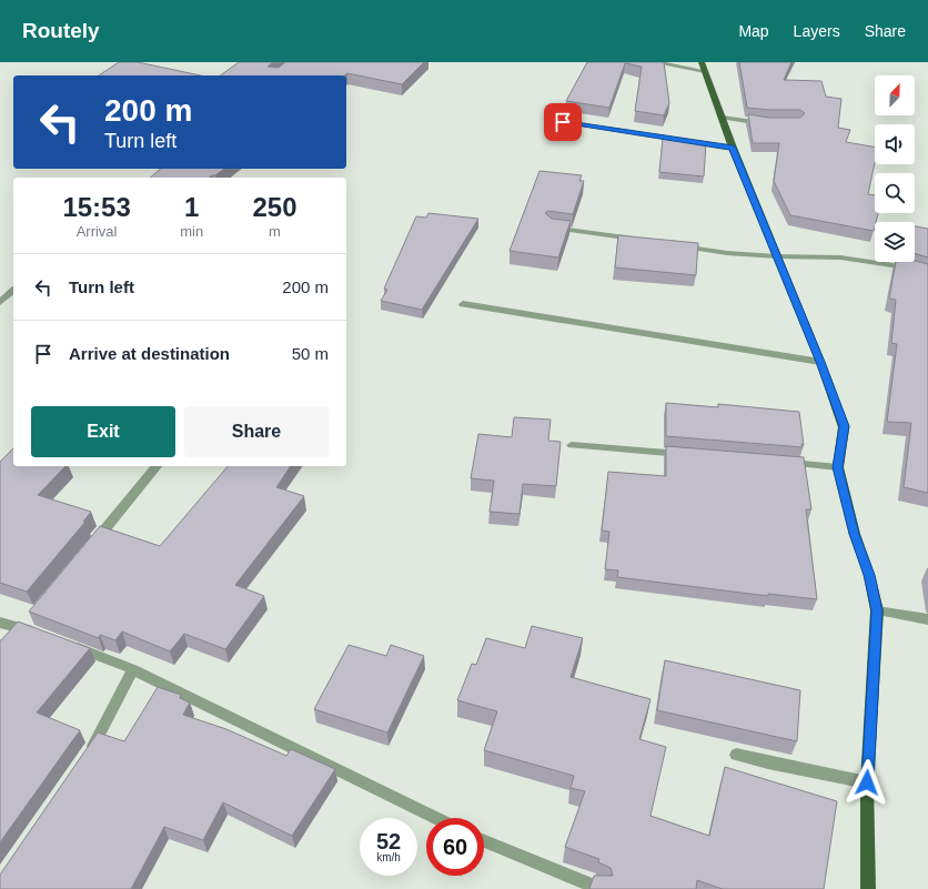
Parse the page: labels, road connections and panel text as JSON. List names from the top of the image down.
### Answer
{
  "north": "top right",
  "page": {
    "header": "Routely",
    "nav": ["Map", "Layers", "Share"],
    "turn": ["200 m", "Turn left"],
    "eta": [
      "15:53",
      "Arrival",
      "1",
      "min",
      "250",
      "m"
    ],
    "list": [
      {
        "name": "Turn left",
        "value": "200 m"
      },
      {
        "name": "Arrive at destination",
        "value": "50 m"
      }
    ],
    "buttons": ["Exit", "Share"],
    "speed": "52 km/h",
    "limit": "60"
  }
}
